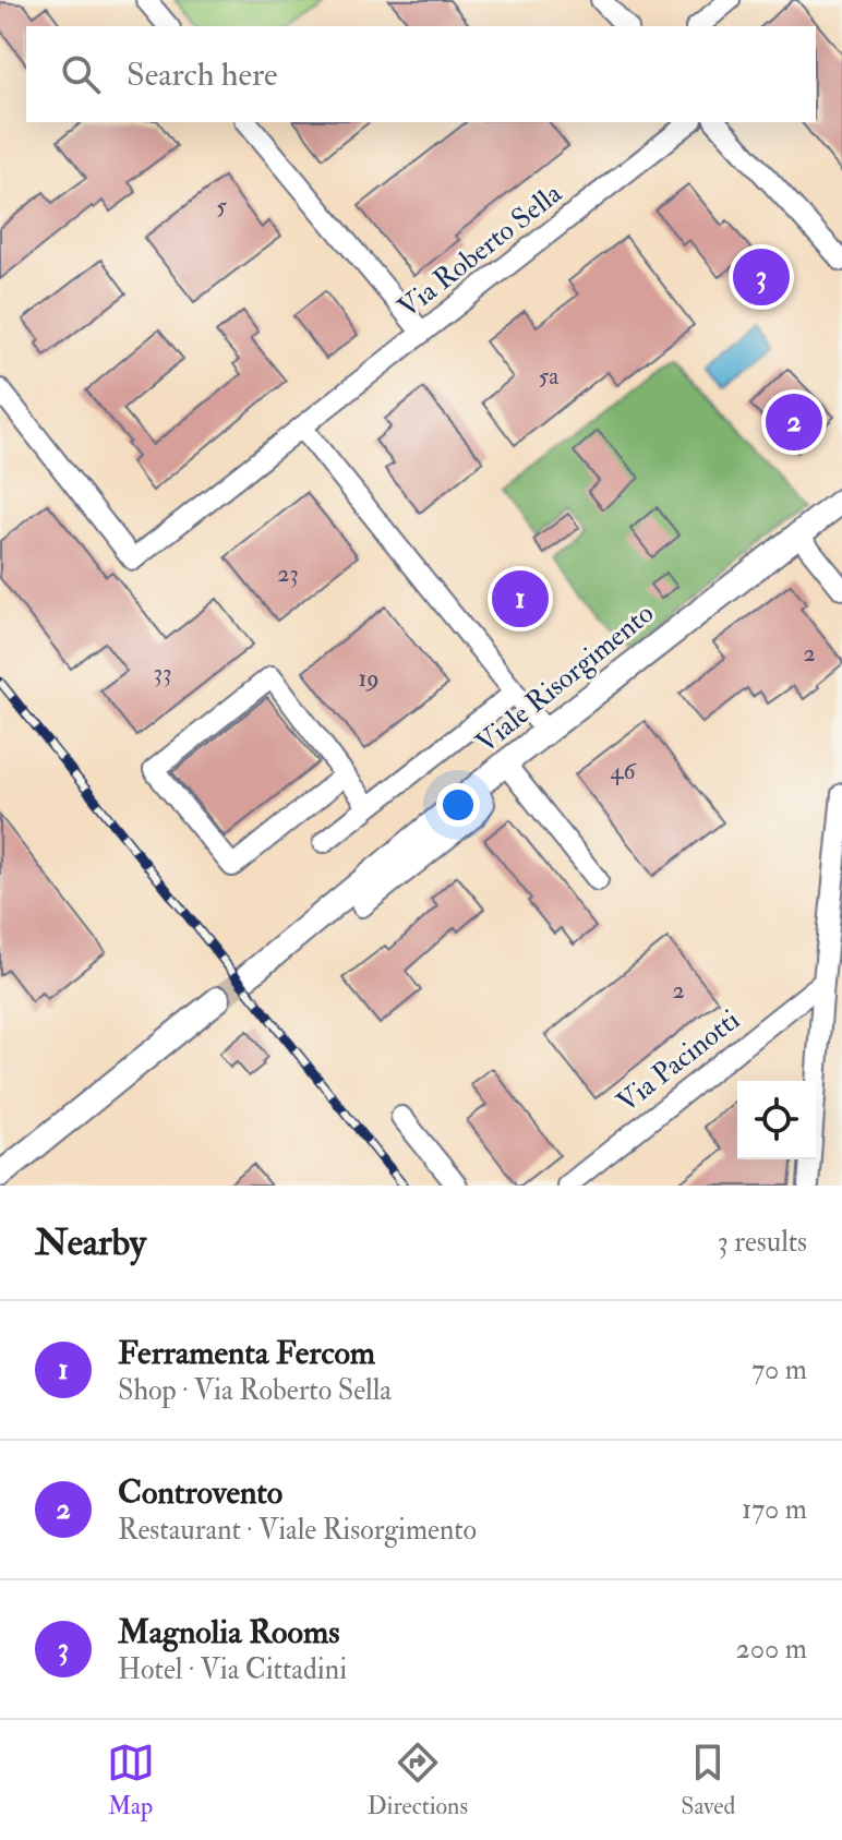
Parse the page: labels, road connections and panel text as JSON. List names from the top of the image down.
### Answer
{
  "streets": {
    "main road": ["Viale Risorgimento"],
    "street": ["Via Roberto Sella", "Via Pacinotti"]
  },
  "house_numbers": [
    "5",
    "5a",
    "23",
    "2",
    "33",
    "19",
    "46",
    "2"
  ],
  "page": {
    "search": "Search here",
    "pins": ["3", "2", "1"],
    "heading": ["Nearby", "3 results"],
    "list": [
      {
        "mark": "1",
        "name": "Ferramenta Fercom",
        "note": "Shop · Via Roberto Sella",
        "value": "70 m"
      },
      {
        "mark": "2",
        "name": "Controvento",
        "note": "Restaurant · Viale Risorgimento",
        "value": "170 m"
      },
      {
        "mark": "3",
        "name": "Magnolia Rooms",
        "note": "Hotel · Via Cittadini",
        "value": "200 m"
      }
    ],
    "nav": ["Map", "Directions", "Saved"]
  }
}
